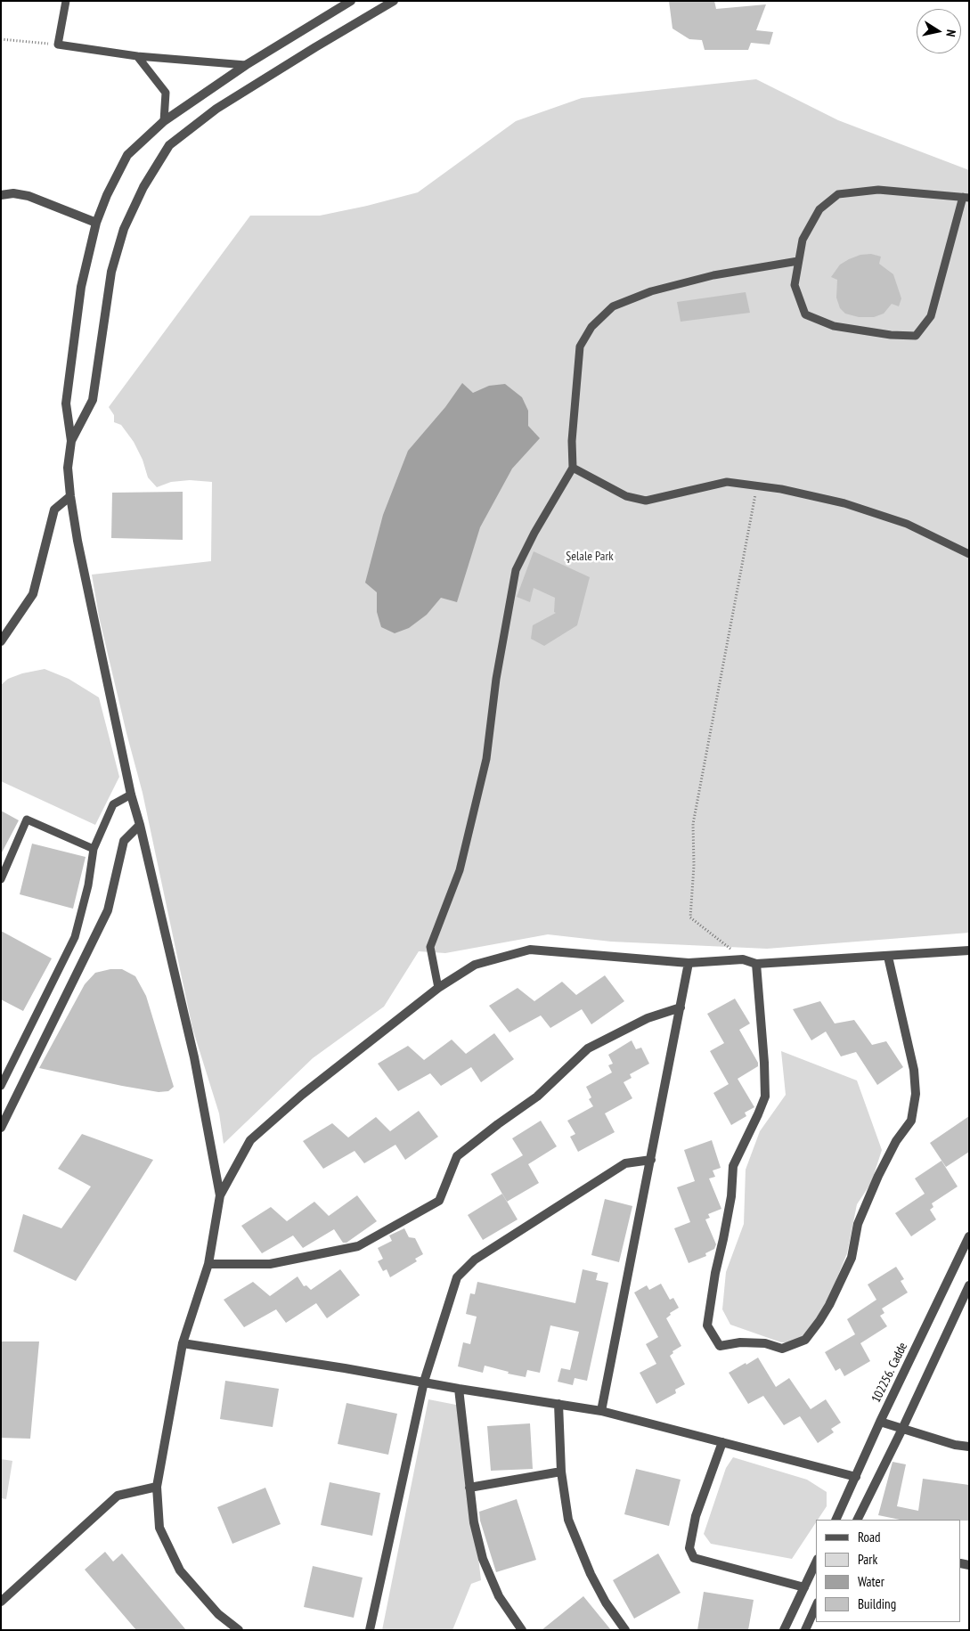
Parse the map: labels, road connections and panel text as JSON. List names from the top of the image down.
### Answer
{
  "streets": {
    "street": ["102256. Cadde"]
  },
  "parks": ["Şelale Park"],
  "legend": [
    "Road",
    "Park",
    "Water",
    "Building"
  ],
  "north": "right"
}
